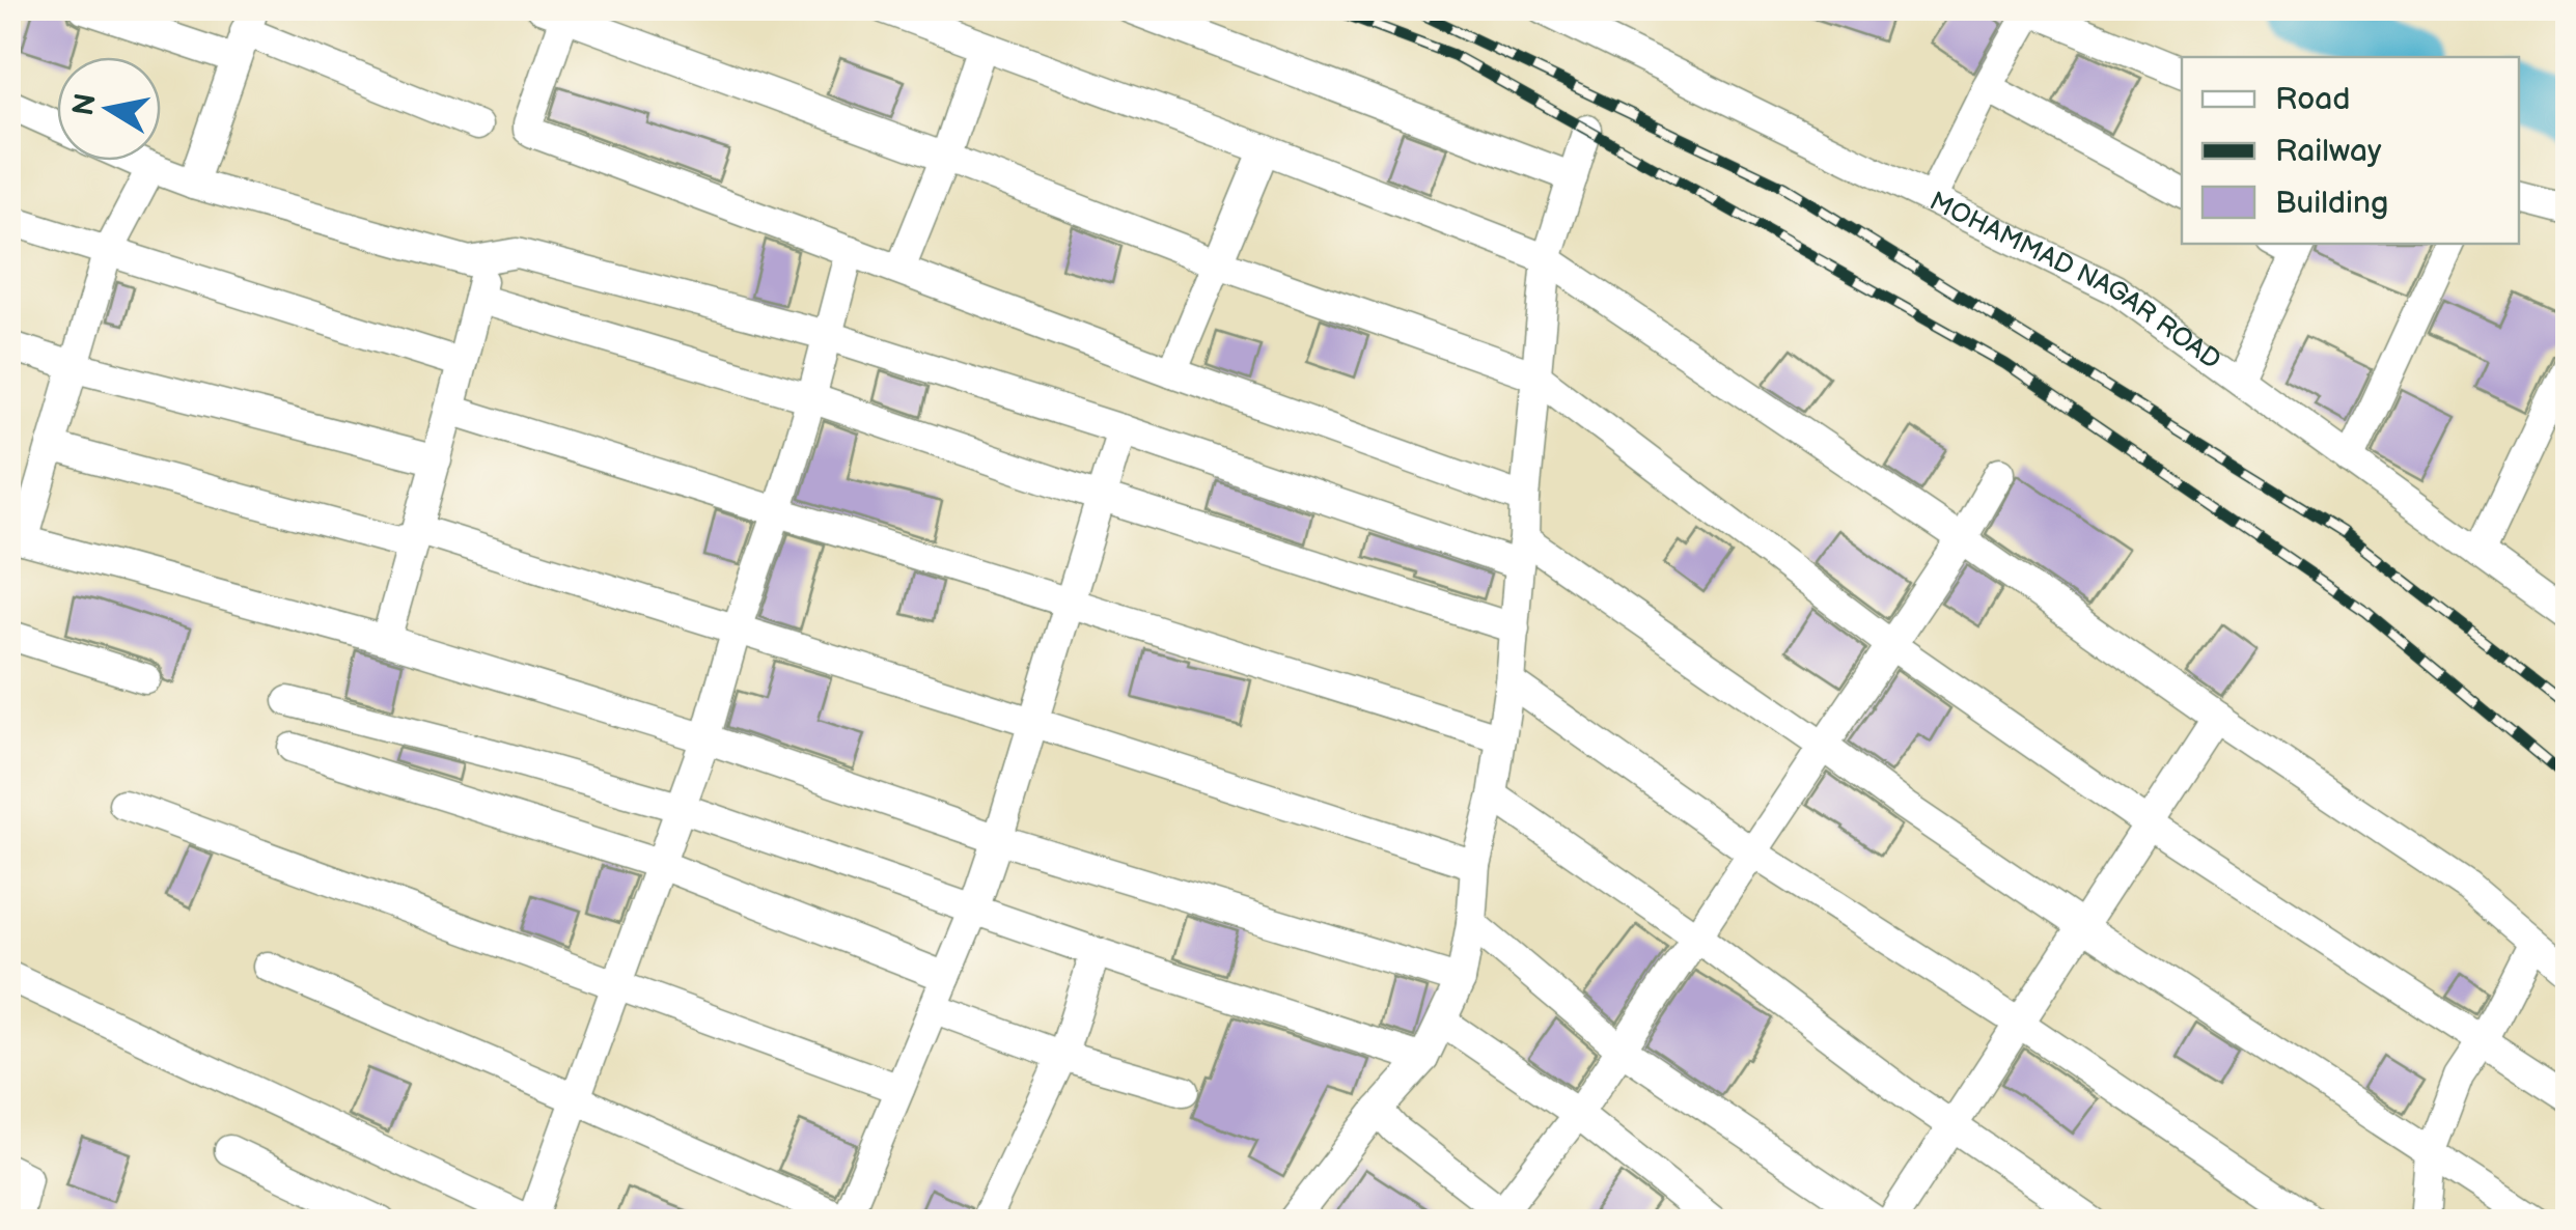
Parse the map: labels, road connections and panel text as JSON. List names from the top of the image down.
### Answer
{
  "streets": {
    "street": ["MOHAMMAD NAGAR ROAD"]
  },
  "legend": ["Road", "Railway", "Building"],
  "north": "left"
}
